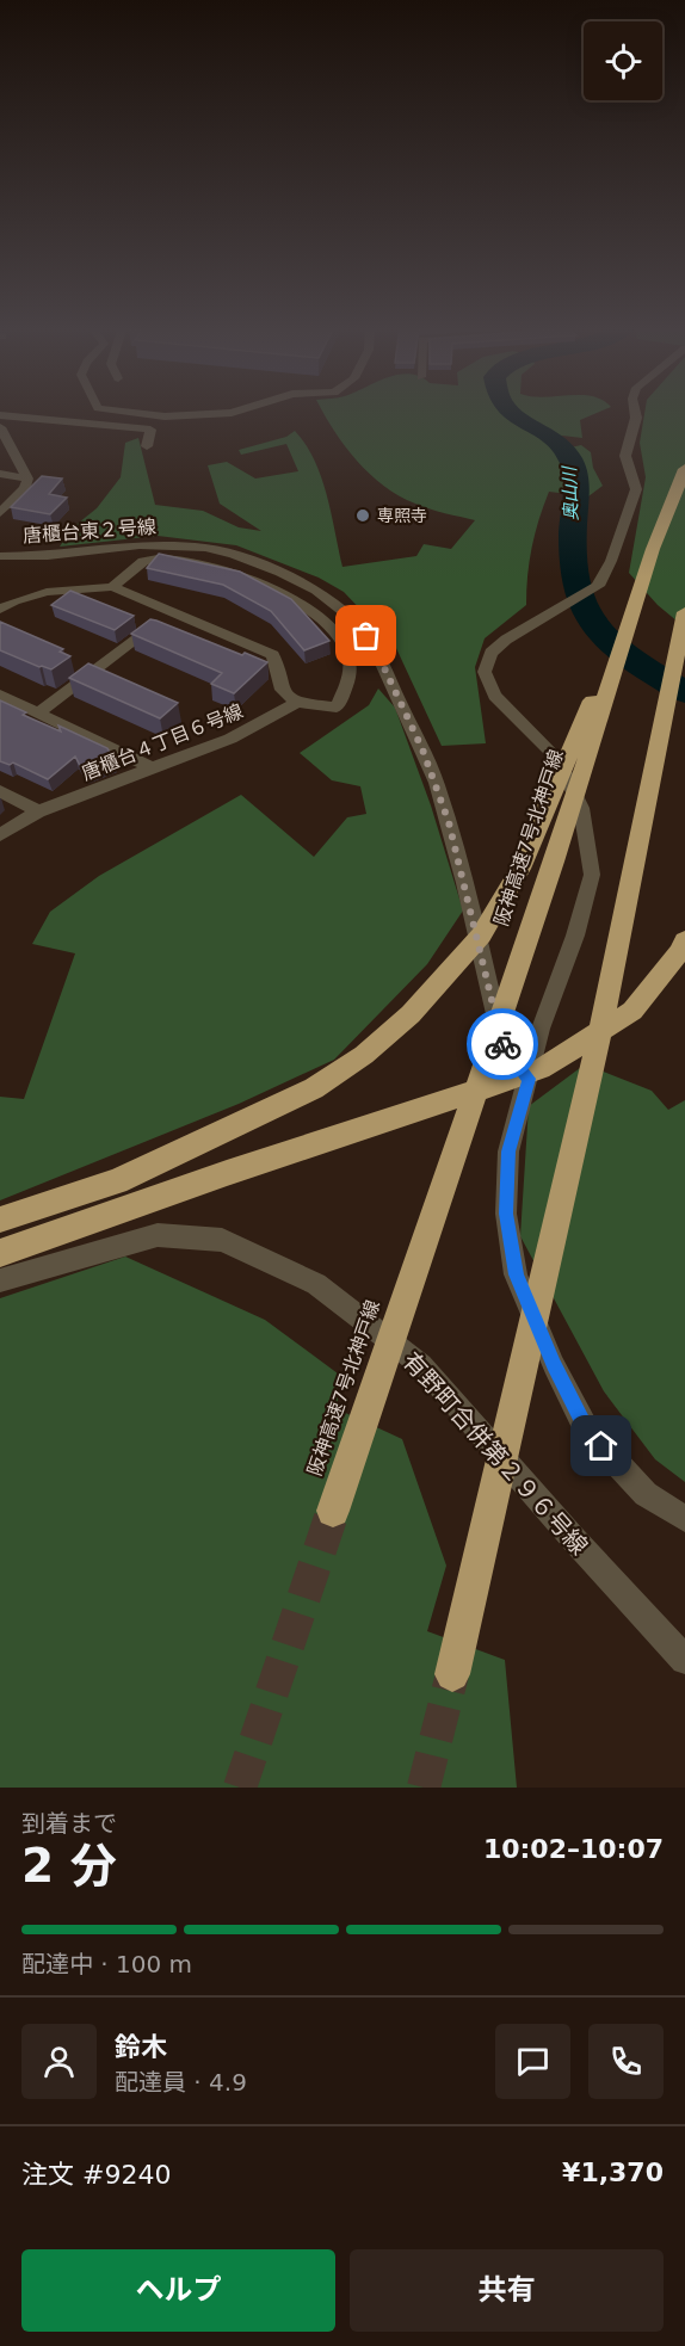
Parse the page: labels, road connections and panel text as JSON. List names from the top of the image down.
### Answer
{
  "streets": {
    "highway": ["阪神高速7号北神戸線"],
    "street": ["唐櫃台東２号線", "唐櫃台４丁目６号線", "有野町合併第２９６号線"]
  },
  "water": ["奥山川"],
  "places": ["専照寺"],
  "page": {
    "heading": ["2 分", "到着まで", "10:02–10:07"],
    "panel": [
      "鈴木",
      "配達員 · 4.9",
      "注文 #9240",
      "¥1,370"
    ],
    "bar": "配達中 · 100 m",
    "buttons": ["ヘルプ", "共有"]
  }
}
